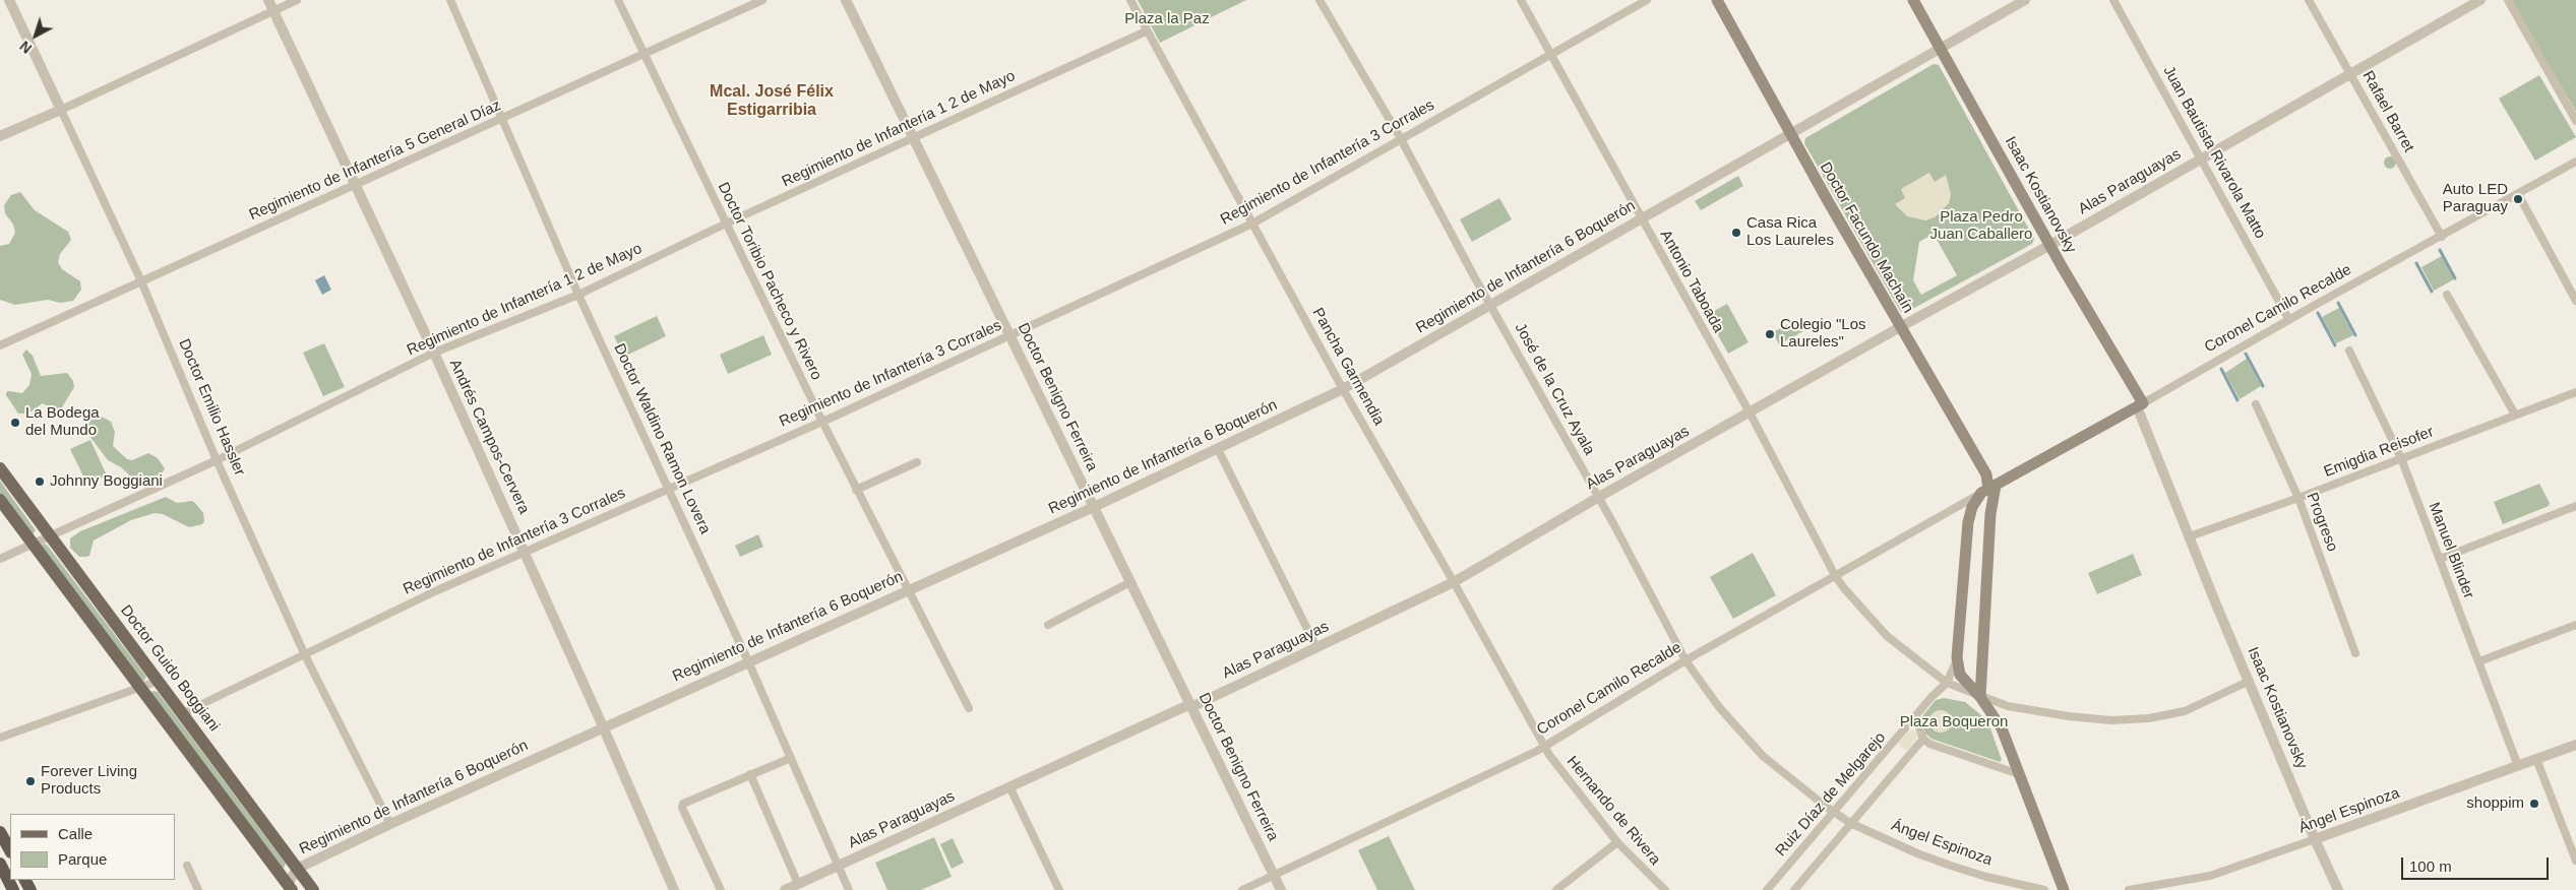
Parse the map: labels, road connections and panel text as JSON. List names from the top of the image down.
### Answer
{
  "streets": {
    "main road": [
      "Isaac Kostianovsky",
      "Doctor Facundo Machaín",
      "Coronel Camilo Recalde",
      "Doctor Guido Boggiani"
    ],
    "street": [
      "Rafael Barret",
      "Regimiento de Infantería 1 2 de Mayo",
      "Juan Bautista Rivarola Matto",
      "Regimiento de Infantería 5 General Díaz",
      "Regimiento de Infantería 3 Corrales",
      "Alas Paraguayas",
      "Regimiento de Infantería 6 Boquerón",
      "Doctor Toribio Pacheco y Rivero",
      "Antonio Taboada",
      "Pancha Garmendia",
      "José de la Cruz Ayala",
      "Doctor Benigno Ferreira",
      "Doctor Emilio Hassler",
      "Andrés Campos-Cervera",
      "Doctor Waldino Ramon Lovera",
      "Emigdia Reisofer",
      "Progreso",
      "Manuel Blinder",
      "Ruiz Díaz de Melgarejo",
      "Hernando de Rivera",
      "Ángel Espinoza"
    ]
  },
  "crossings": [
    ["Rafael Barret", "Alas Paraguayas"],
    ["Rafael Barret", "Coronel Camilo Recalde"],
    ["Regimiento de Infantería 1 2 de Mayo", "Doctor Toribio Pacheco y Rivero"],
    ["Regimiento de Infantería 1 2 de Mayo", "Pancha Garmendia"],
    ["Regimiento de Infantería 1 2 de Mayo", "Doctor Benigno Ferreira"],
    ["Regimiento de Infantería 1 2 de Mayo", "Doctor Emilio Hassler"],
    ["Regimiento de Infantería 1 2 de Mayo", "Andrés Campos-Cervera"],
    ["Regimiento de Infantería 1 2 de Mayo", "Doctor Waldino Ramon Lovera"],
    ["Regimiento de Infantería 1 2 de Mayo", "Doctor Guido Boggiani"],
    ["Juan Bautista Rivarola Matto", "Alas Paraguayas"],
    ["Juan Bautista Rivarola Matto", "Coronel Camilo Recalde"],
    ["Regimiento de Infantería 5 General Díaz", "Doctor Toribio Pacheco y Rivero"],
    ["Regimiento de Infantería 5 General Díaz", "Doctor Emilio Hassler"],
    ["Regimiento de Infantería 5 General Díaz", "Andrés Campos-Cervera"],
    ["Regimiento de Infantería 5 General Díaz", "Doctor Waldino Ramon Lovera"],
    ["Regimiento de Infantería 3 Corrales", "Doctor Toribio Pacheco y Rivero"],
    ["Regimiento de Infantería 3 Corrales", "Antonio Taboada"],
    ["Regimiento de Infantería 3 Corrales", "Pancha Garmendia"],
    ["Regimiento de Infantería 3 Corrales", "José de la Cruz Ayala"],
    ["Regimiento de Infantería 3 Corrales", "Doctor Benigno Ferreira"],
    ["Regimiento de Infantería 3 Corrales", "Doctor Emilio Hassler"],
    ["Regimiento de Infantería 3 Corrales", "Andrés Campos-Cervera"],
    ["Regimiento de Infantería 3 Corrales", "Doctor Waldino Ramon Lovera"],
    ["Regimiento de Infantería 3 Corrales", "Doctor Guido Boggiani"],
    ["Alas Paraguayas", "Isaac Kostianovsky"],
    ["Alas Paraguayas", "Doctor Facundo Machaín"],
    ["Alas Paraguayas", "Antonio Taboada"],
    ["Alas Paraguayas", "Pancha Garmendia"],
    ["Alas Paraguayas", "José de la Cruz Ayala"],
    ["Alas Paraguayas", "Doctor Benigno Ferreira"],
    ["Alas Paraguayas", "Doctor Waldino Ramon Lovera"],
    ["Isaac Kostianovsky", "Regimiento de Infantería 6 Boquerón"],
    ["Isaac Kostianovsky", "Antonio Taboada"],
    ["Isaac Kostianovsky", "Coronel Camilo Recalde"],
    ["Isaac Kostianovsky", "Emigdia Reisofer"],
    ["Isaac Kostianovsky", "Ángel Espinoza"],
    ["Doctor Facundo Machaín", "Regimiento de Infantería 6 Boquerón"],
    ["Doctor Facundo Machaín", "Antonio Taboada"],
    ["Doctor Facundo Machaín", "Coronel Camilo Recalde"],
    ["Regimiento de Infantería 6 Boquerón", "Doctor Toribio Pacheco y Rivero"],
    ["Regimiento de Infantería 6 Boquerón", "Antonio Taboada"],
    ["Regimiento de Infantería 6 Boquerón", "Pancha Garmendia"],
    ["Regimiento de Infantería 6 Boquerón", "José de la Cruz Ayala"],
    ["Regimiento de Infantería 6 Boquerón", "Doctor Benigno Ferreira"],
    ["Regimiento de Infantería 6 Boquerón", "Doctor Emilio Hassler"],
    ["Regimiento de Infantería 6 Boquerón", "Andrés Campos-Cervera"],
    ["Regimiento de Infantería 6 Boquerón", "Doctor Waldino Ramon Lovera"],
    ["Regimiento de Infantería 6 Boquerón", "Doctor Guido Boggiani"],
    ["Antonio Taboada", "Coronel Camilo Recalde"],
    ["Antonio Taboada", "Ruiz Díaz de Melgarejo"],
    ["Coronel Camilo Recalde", "Pancha Garmendia"],
    ["Coronel Camilo Recalde", "José de la Cruz Ayala"],
    ["Coronel Camilo Recalde", "Doctor Benigno Ferreira"],
    ["Coronel Camilo Recalde", "Hernando de Rivera"],
    ["Pancha Garmendia", "Hernando de Rivera"],
    ["José de la Cruz Ayala", "Ruiz Díaz de Melgarejo"],
    ["José de la Cruz Ayala", "Ángel Espinoza"],
    ["Emigdia Reisofer", "Progreso"],
    ["Emigdia Reisofer", "Manuel Blinder"],
    ["Manuel Blinder", "Ángel Espinoza"],
    ["Ruiz Díaz de Melgarejo", "Ángel Espinoza"]
  ],
  "districts": ["Mcal. José Félix Estigarribia"],
  "parks": ["Plaza la Paz", "Plaza Pedro Juan Caballero", "Plaza Boqueron"],
  "places": [
    "Auto LED Paraguay",
    "Casa Rica Los Laureles",
    "Colegio \"Los Laureles\"",
    "La Bodega del Mundo",
    "Johnny Boggiani",
    "Forever Living Products",
    "shoppim"
  ],
  "legend": ["Calle", "Parque"],
  "scale_bar": "100 m",
  "north": "bottom left"
}
